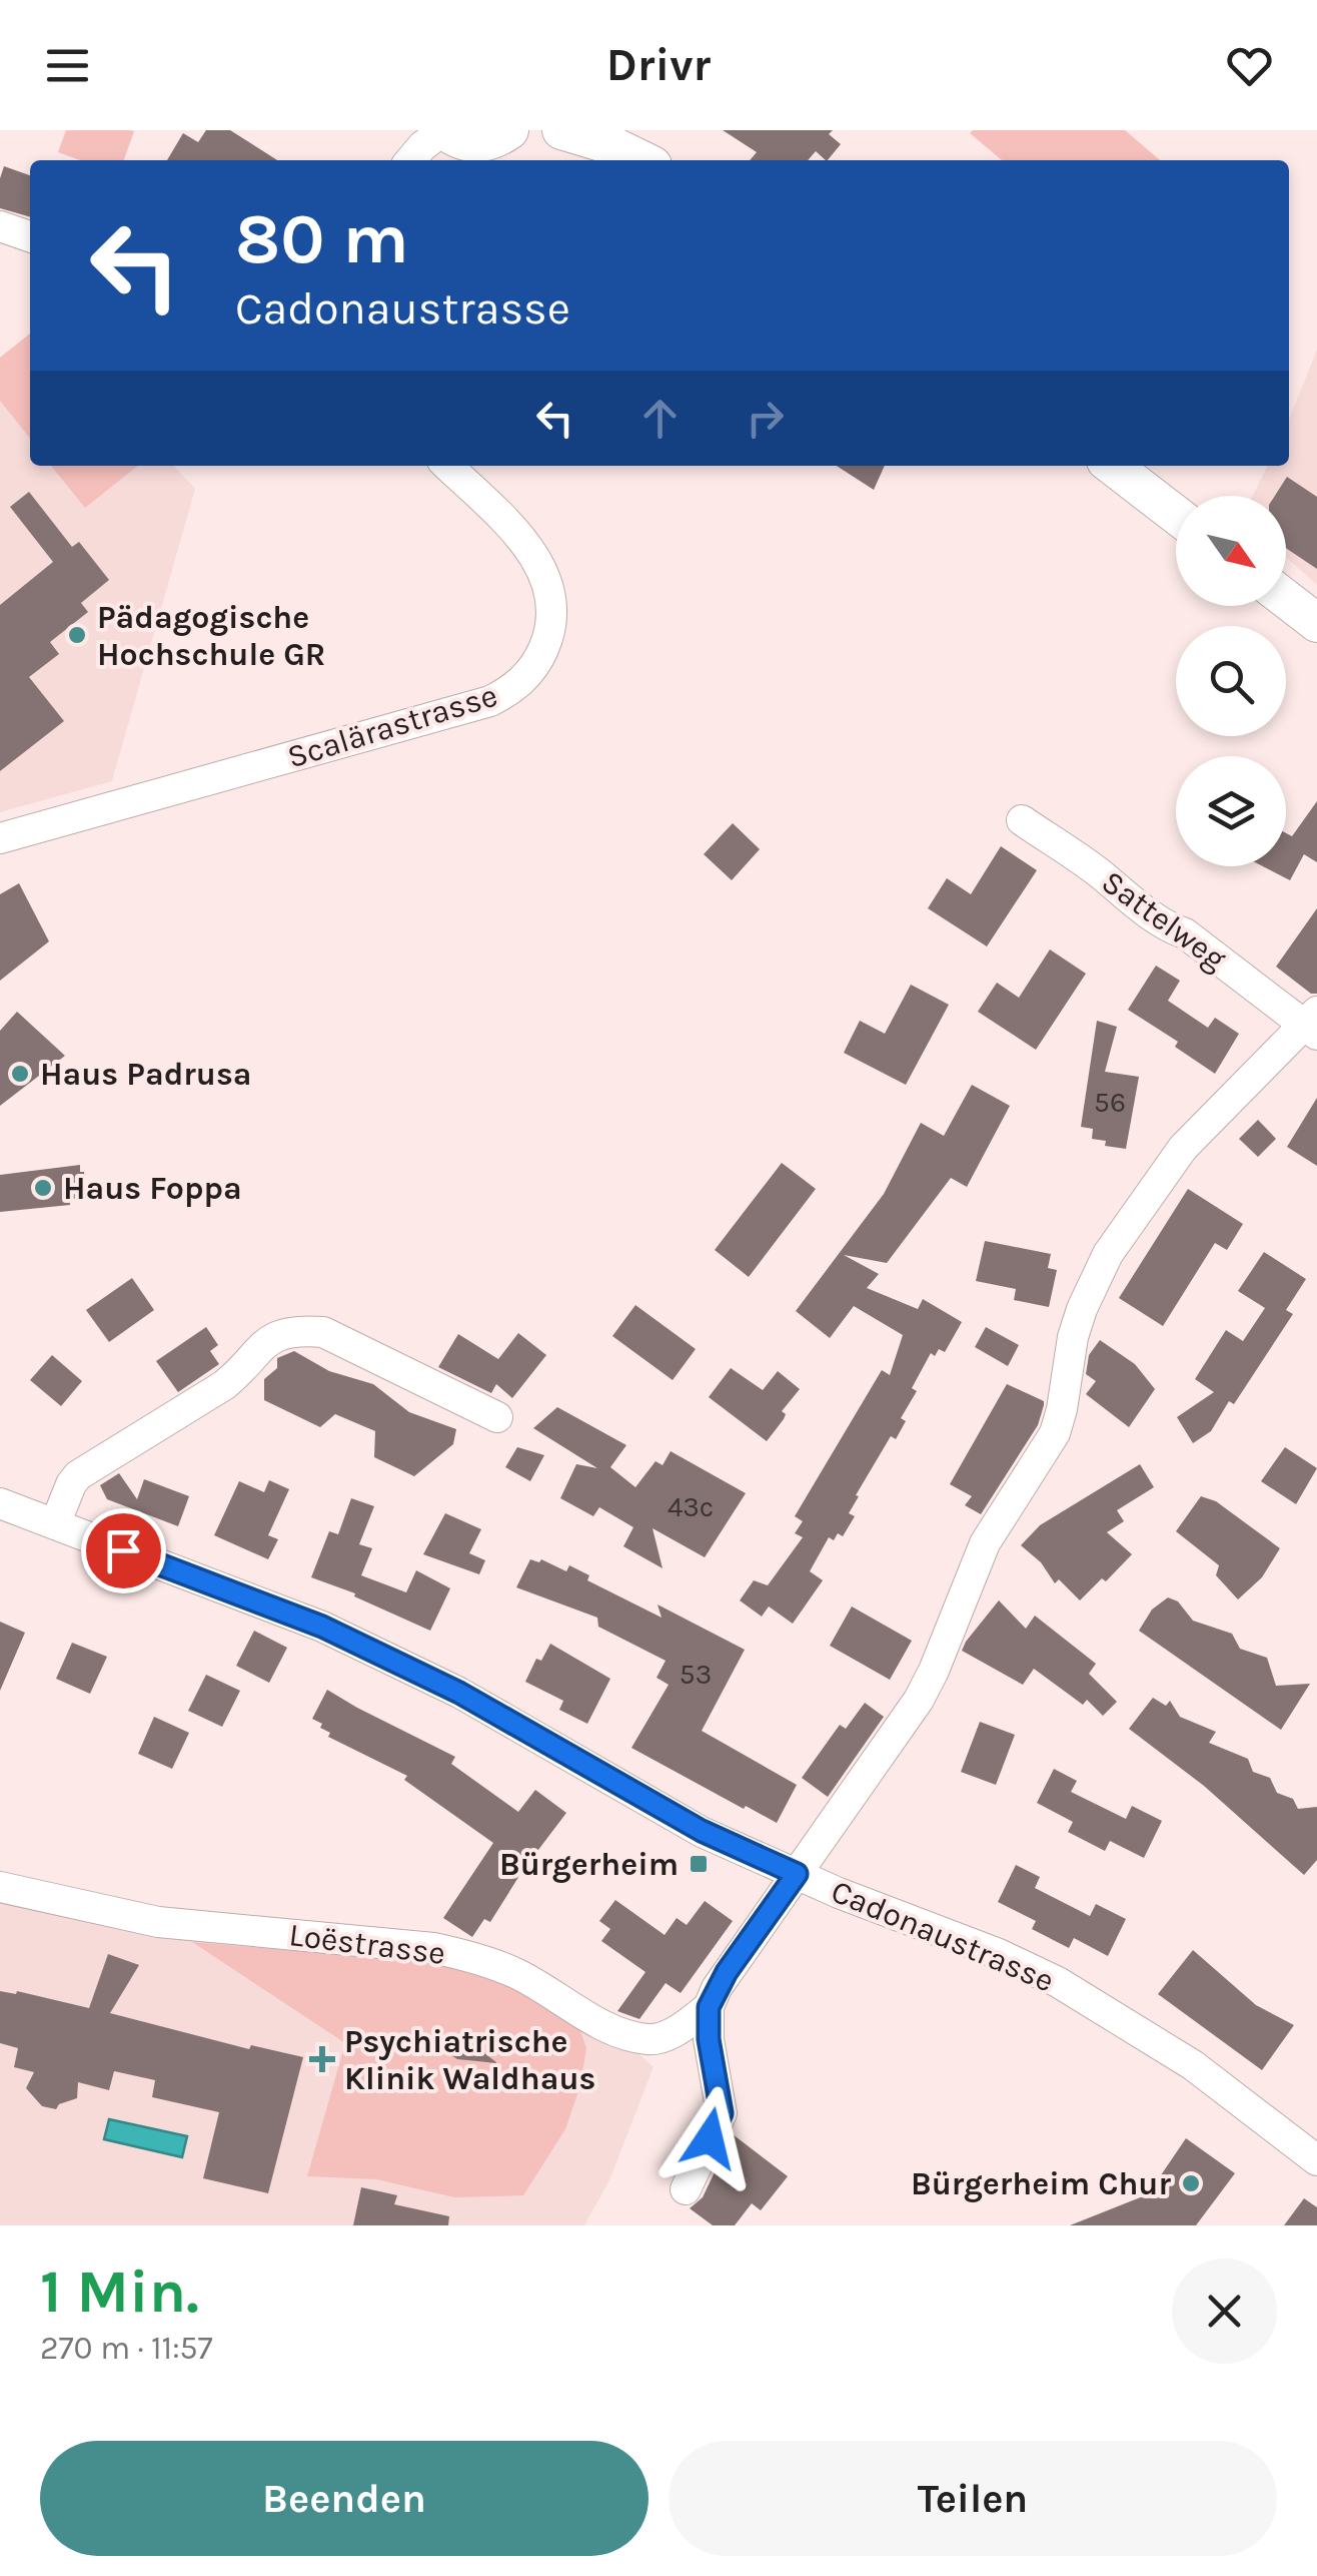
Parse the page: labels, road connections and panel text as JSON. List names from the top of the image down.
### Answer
{
  "streets": {
    "street": [
      "Scalärastrasse",
      "Sattelweg",
      "Cadonaustrasse",
      "Loëstrasse"
    ]
  },
  "places": {
    "other": [
      "Pädagogische Hochschule GR",
      "Haus Padrusa",
      "Haus Foppa",
      "Bürgerheim Chur"
    ],
    "transit": ["Bürgerheim"],
    "health": ["Psychiatrische Klinik Waldhaus"]
  },
  "house_numbers": ["56", "43c", "53"],
  "north": "bottom right",
  "page": {
    "header": "Drivr",
    "turn": ["80 m", "Cadonaustrasse"],
    "heading": ["1 Min.", "270 m · 11:57"],
    "buttons": ["Beenden", "Teilen"]
  }
}
